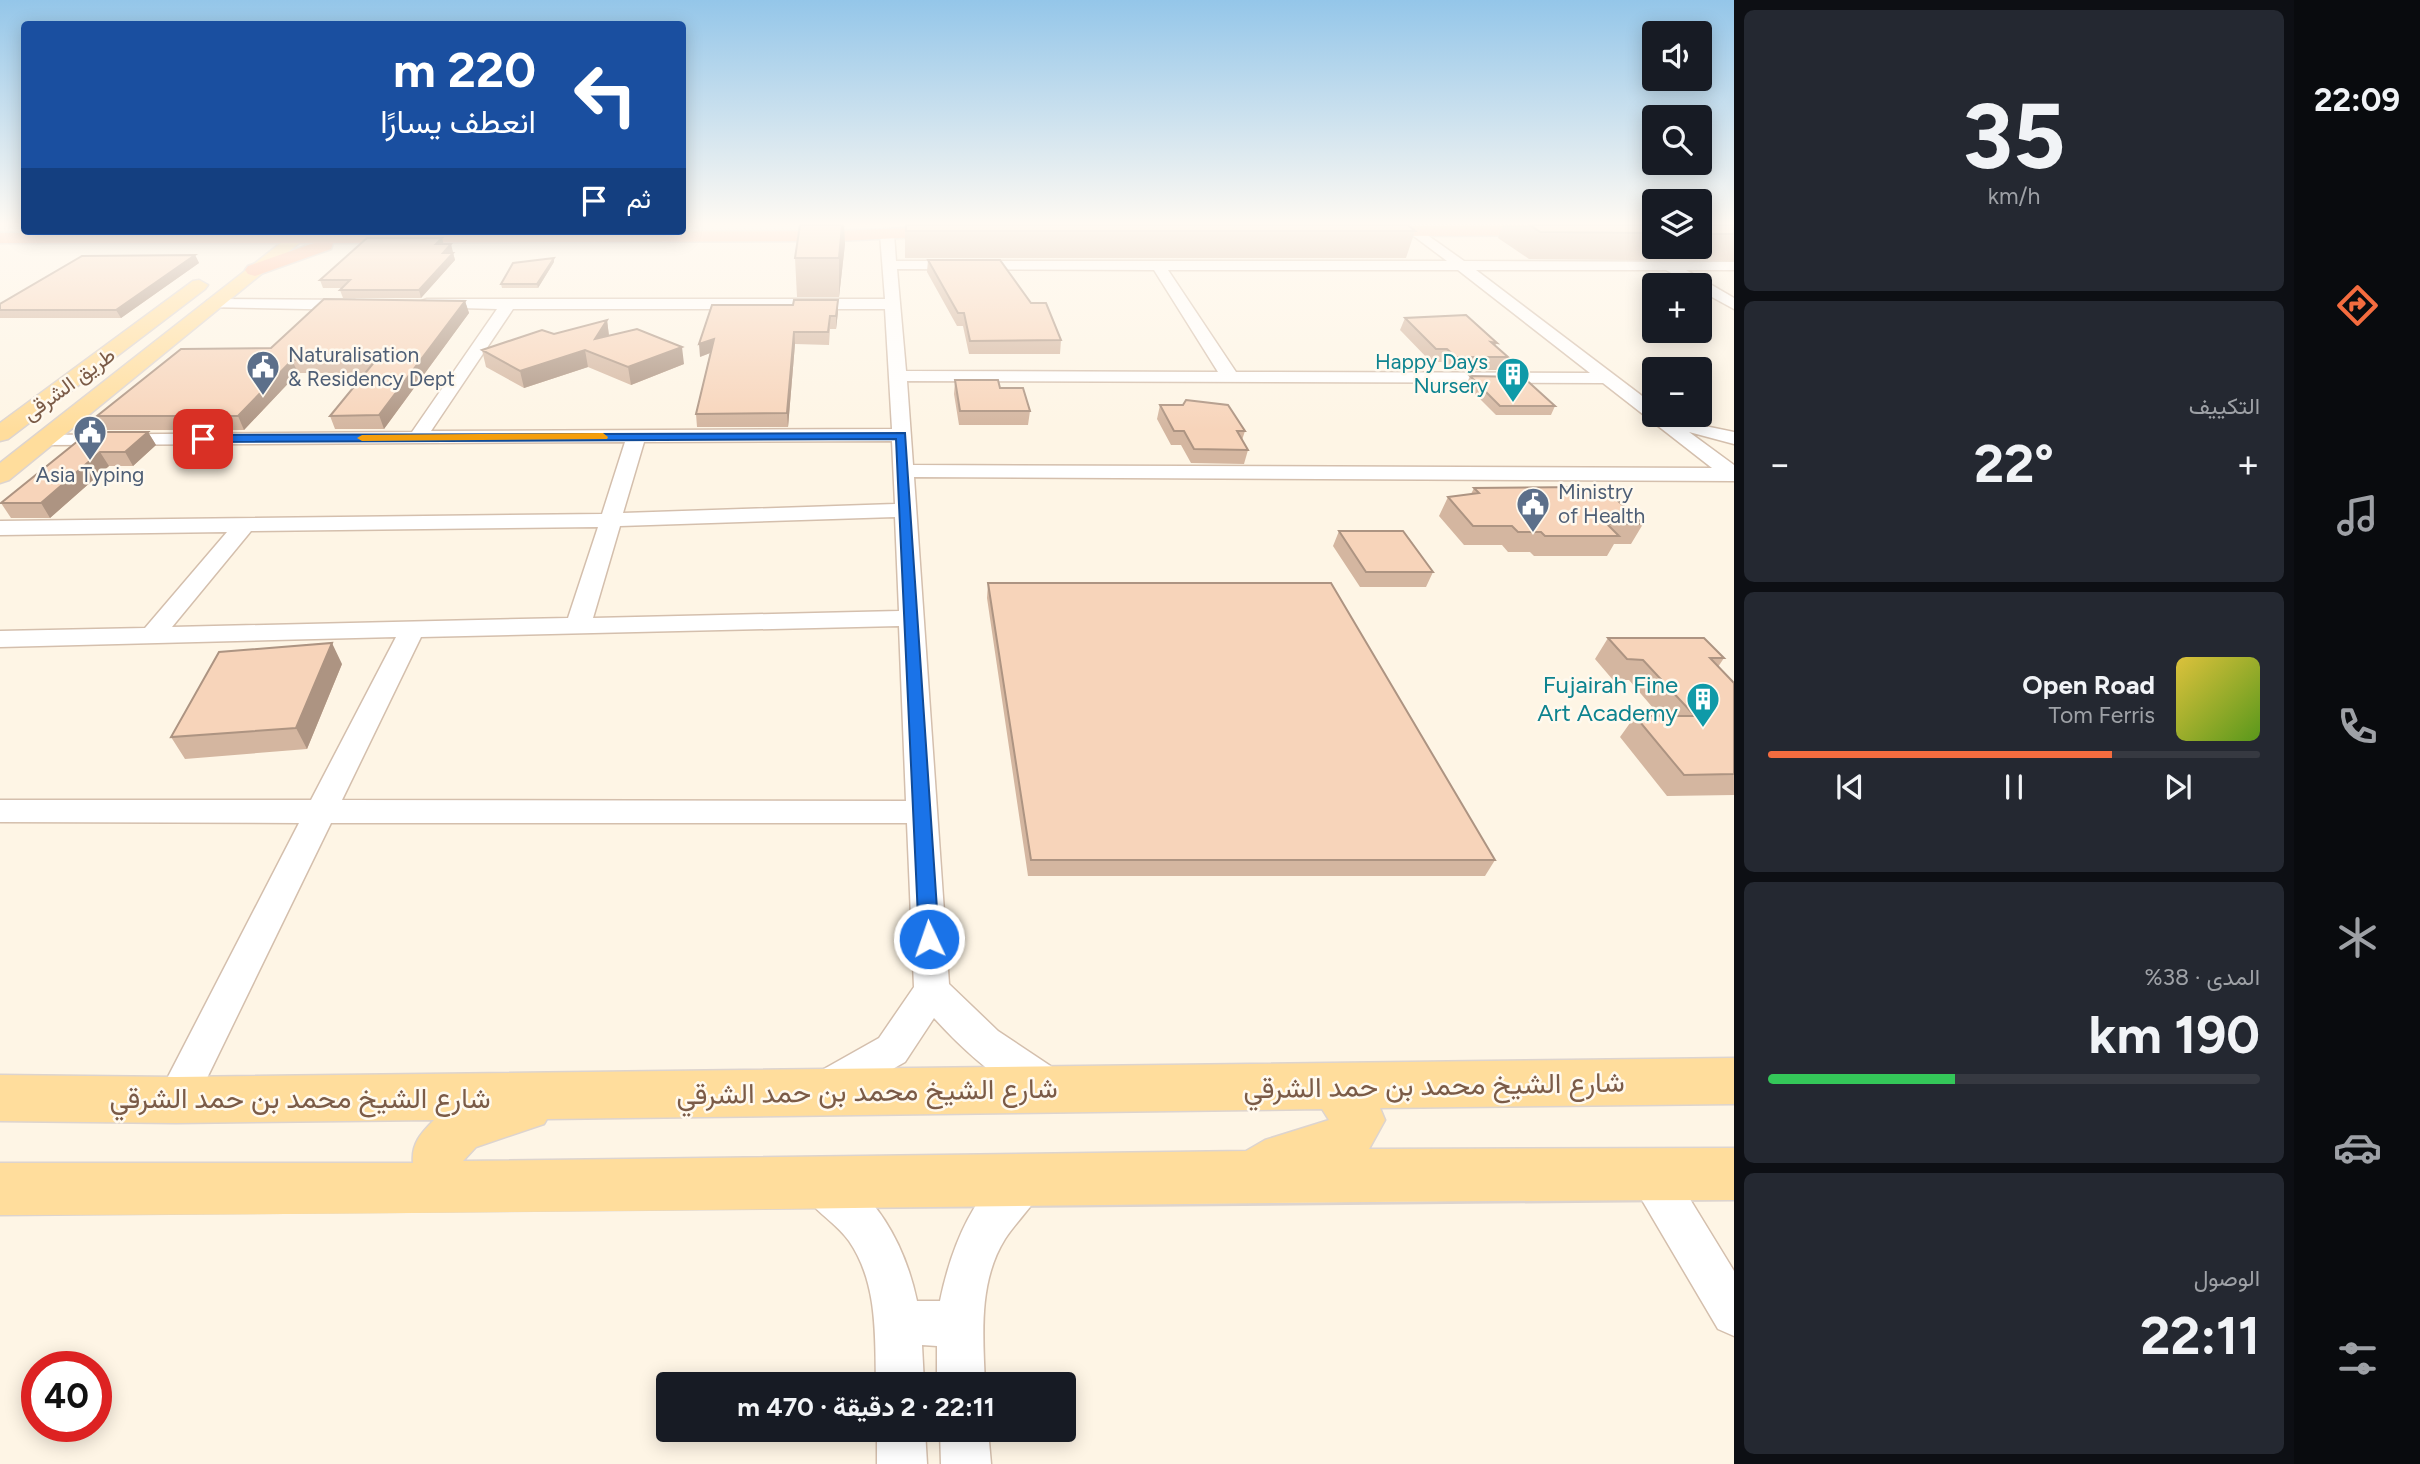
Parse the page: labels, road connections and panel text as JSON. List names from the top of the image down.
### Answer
{
  "streets": {
    "main road": ["طريق الشرقى", "شارع الشيخ محمد بن حمد الشرقي"]
  },
  "places": {
    "public building": ["Naturalisation & Residency Dept", "Asia Typing", "Ministry of Health"],
    "building": ["Happy Days Nursery", "Fujairah Fine Art Academy"]
  },
  "page": {
    "tabs": "22:09",
    "tile": [
      ["35", "km/h"],
      "التكييف",
      ["المدى · 38%", "190 km"],
      ["الوصول", "22:11"]
    ],
    "map_buttons": ["+", "−"],
    "turn": ["220 m", "انعطف يسارًا"],
    "then": "ثم",
    "heat": ["−", "22°", "+"],
    "song": ["Open Road", "Tom Ferris"],
    "limit": "40",
    "trip": "22:11 · 2 دقيقة · 470 m"
  }
}
